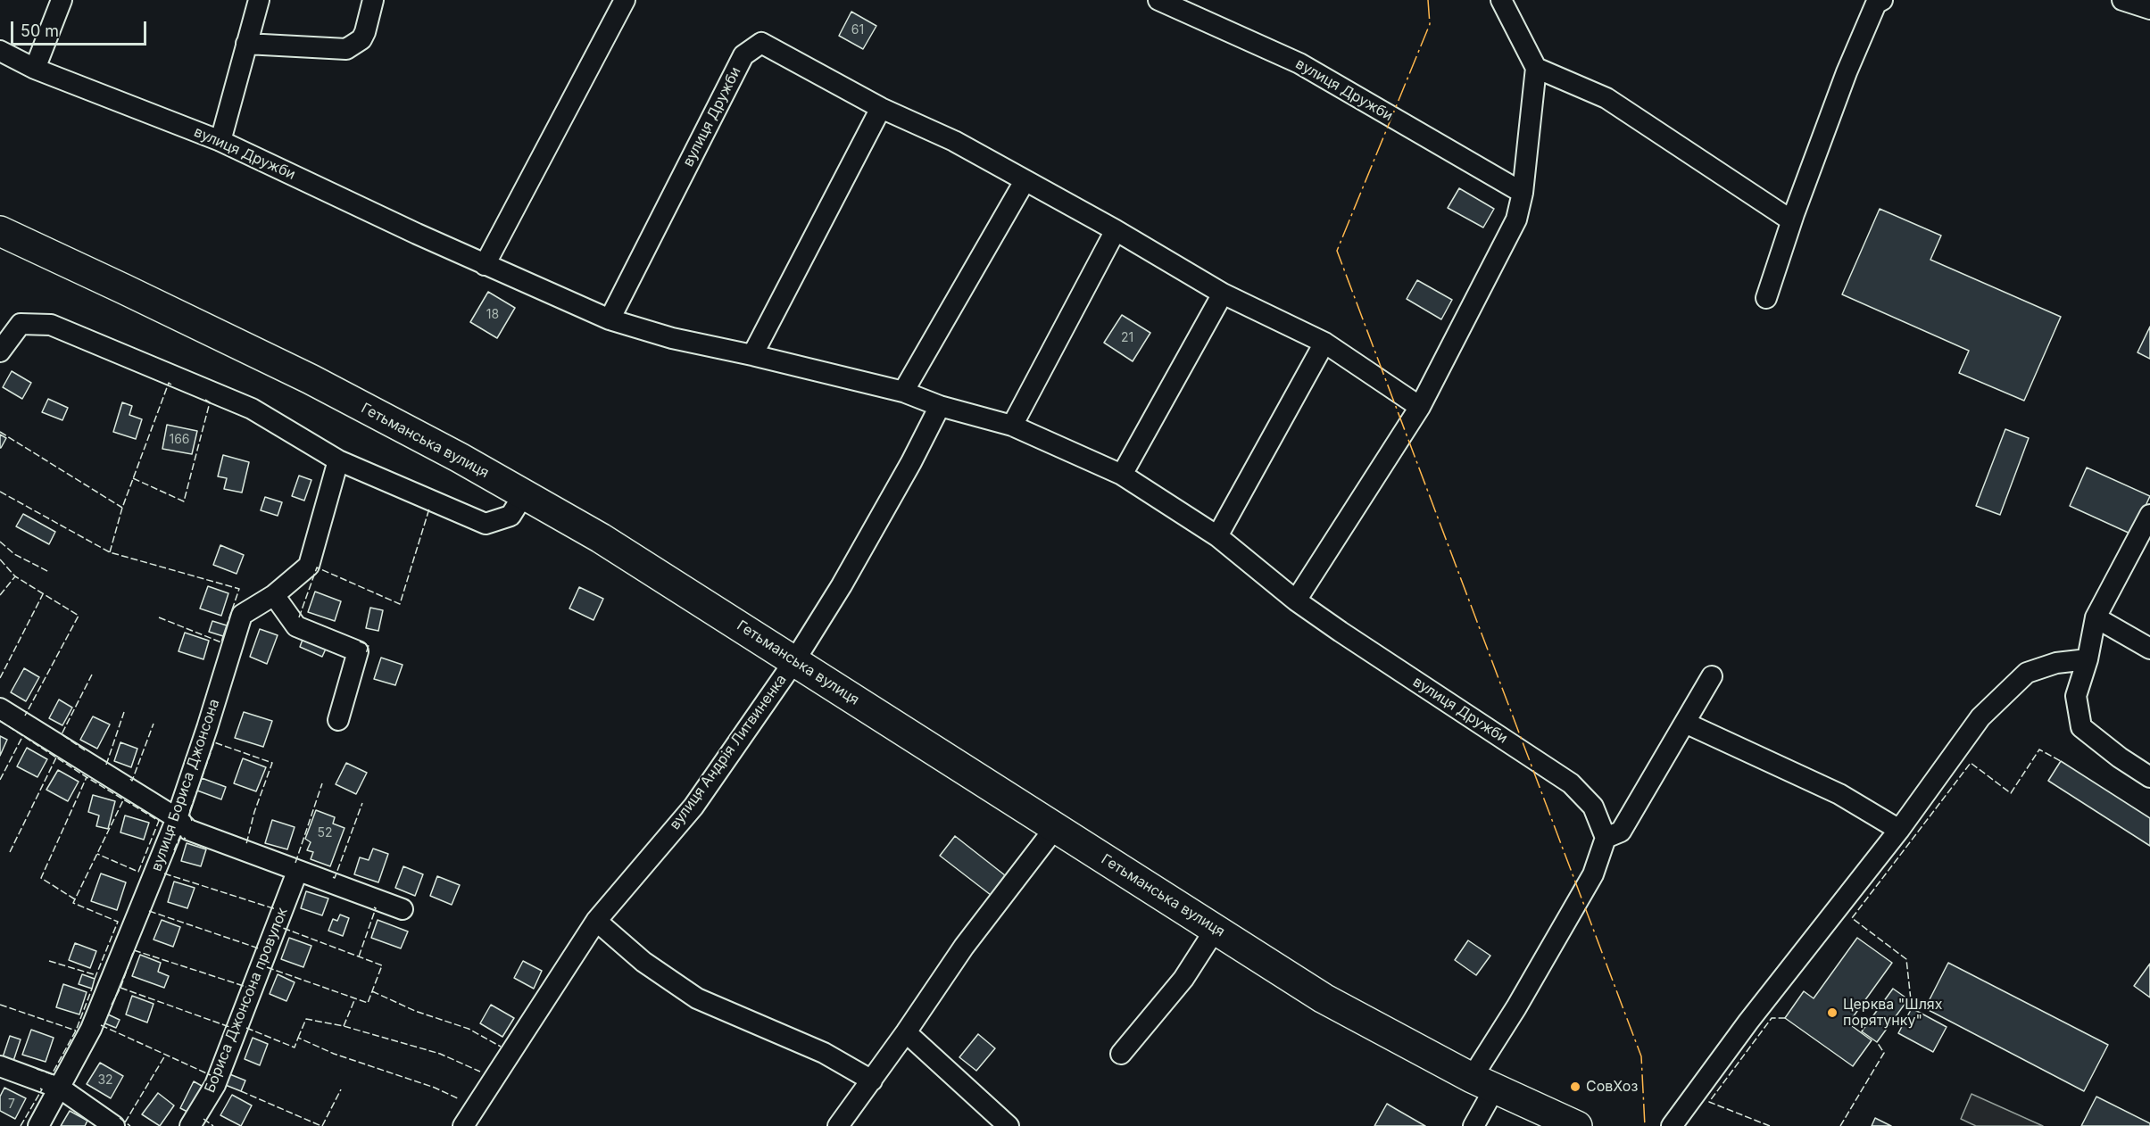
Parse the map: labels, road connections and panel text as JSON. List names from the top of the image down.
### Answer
{
  "streets": {
    "highway": ["Гетьманська вулиця"],
    "street": [
      "вулиця Дружби",
      "вулиця Андрія Литвиненка",
      "вулиця Бориса Джонсона",
      "Бориса Джонсона провулок"
    ]
  },
  "crossings": [
    ["вулиця Дружби", "вулиця Андрія Литвиненка"],
    ["Гетьманська вулиця", "вулиця Андрія Литвиненка"]
  ],
  "places": ["Церква \"Шлях порятунку\"", "СовХоз"],
  "house_numbers": [
    "61",
    "18",
    "21",
    "166",
    "52",
    "32",
    "7"
  ],
  "scale_bar": "50 m"
}
